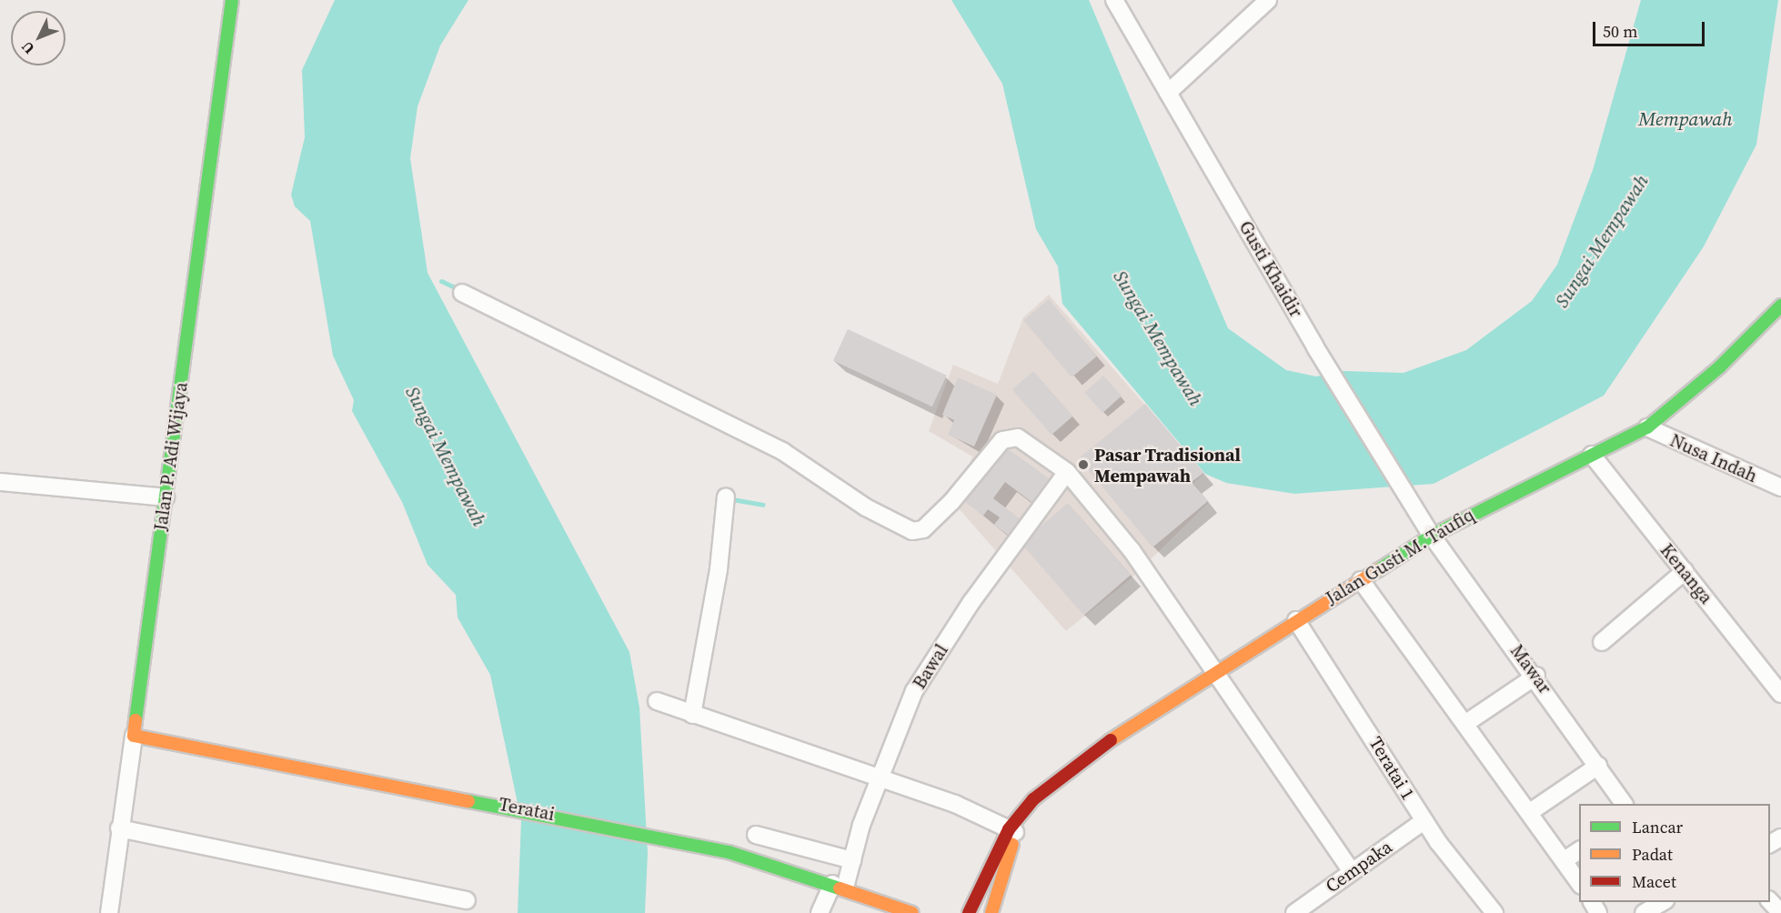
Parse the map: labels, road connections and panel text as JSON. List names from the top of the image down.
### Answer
{
  "streets": {
    "main road": ["Jalan P. Adi Wijaya", "Jalan Gusti M. Taufiq", "Teratai"],
    "street": [
      "Gusti Khaidir",
      "Nusa Indah",
      "Kenanga",
      "Bawal",
      "Mawar",
      "Teratai 1",
      "Cempaka"
    ]
  },
  "crossings": [
    ["Gusti Khaidir", "Jalan Gusti M. Taufiq"],
    ["Gusti Khaidir", "Mawar"],
    ["Jalan P. Adi Wijaya", "Teratai"],
    ["Nusa Indah", "Jalan Gusti M. Taufiq"],
    ["Jalan Gusti M. Taufiq", "Kenanga"],
    ["Jalan Gusti M. Taufiq", "Mawar"],
    ["Jalan Gusti M. Taufiq", "Teratai 1"],
    ["Bawal", "Teratai"],
    ["Teratai 1", "Cempaka"]
  ],
  "water": ["Mempawah", "Sungai Mempawah"],
  "places": ["Pasar Tradisional Mempawah"],
  "legend": ["Lancar", "Padat", "Macet"],
  "scale_bar": "50 m",
  "north": "bottom left"
}
